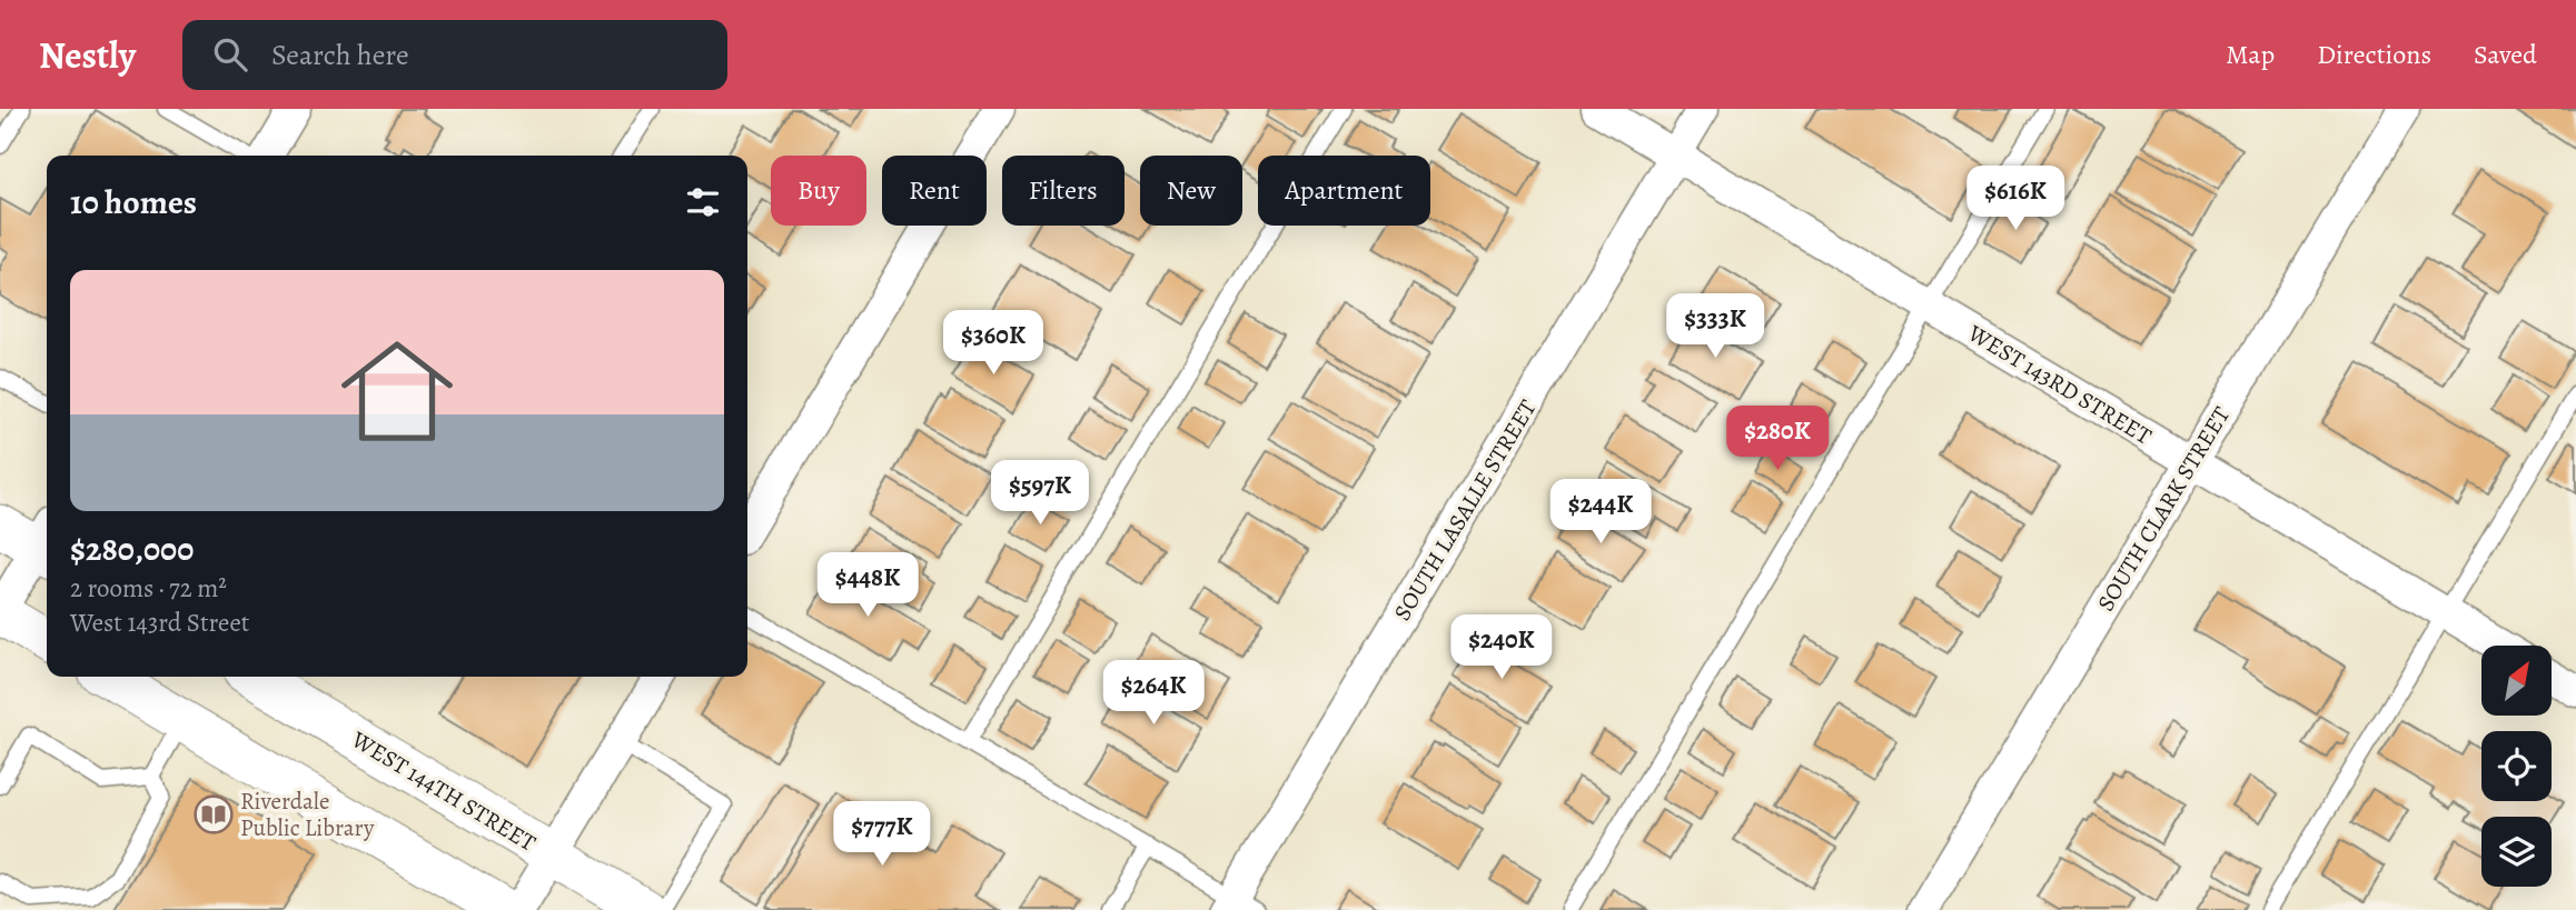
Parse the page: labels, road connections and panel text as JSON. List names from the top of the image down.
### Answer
{
  "streets": {
    "street": [
      "WEST 143RD STREET",
      "SOUTH CLARK STREET",
      "SOUTH LASALLE STREET",
      "WEST 144TH STREET"
    ]
  },
  "crossings": [
    ["WEST 143RD STREET", "SOUTH CLARK STREET"],
    ["WEST 143RD STREET", "SOUTH LASALLE STREET"]
  ],
  "places": {
    "library": ["Riverdale Public Library"]
  },
  "north": "top right",
  "page": {
    "header": "Nestly",
    "search": "Search here",
    "nav": ["Map", "Directions", "Saved"],
    "chip": [
      "Buy",
      "Rent",
      "Filters",
      "New",
      "Apartment"
    ],
    "heading": "10 homes",
    "price": [
      "$616K",
      "$333K",
      "$360K",
      "$280K",
      "$597K",
      "$244K",
      "$448K",
      "$240K",
      "$264K",
      "$777K"
    ],
    "list": [
      {
        "name": "$280,000",
        "note": "2 rooms · 72 m² · West 143rd Street"
      }
    ]
  }
}
